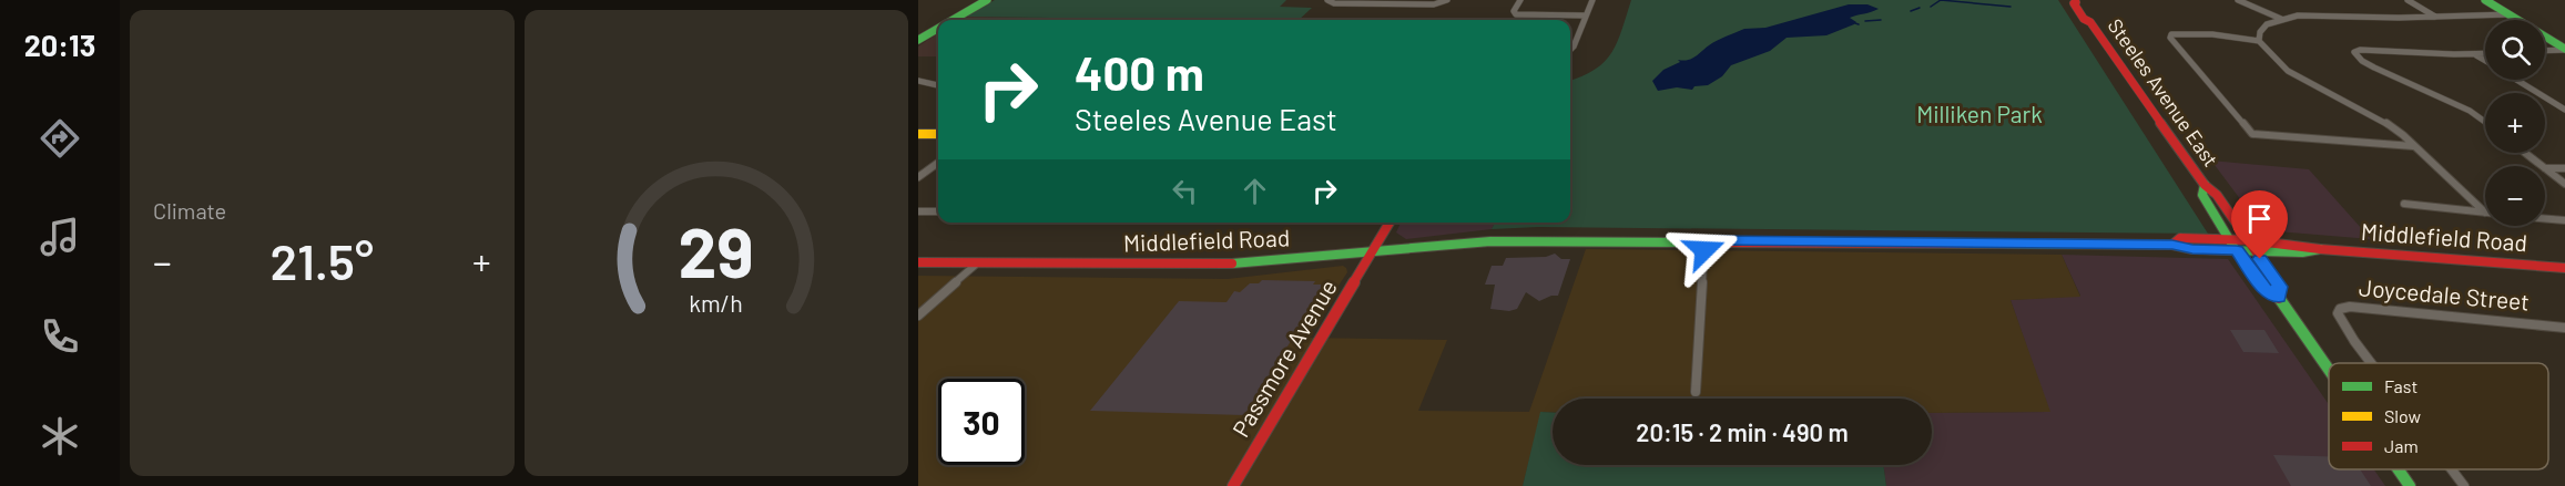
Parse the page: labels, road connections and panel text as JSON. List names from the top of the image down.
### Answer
{
  "streets": {
    "main road": ["Steeles Avenue East", "Middlefield Road", "Passmore Avenue"],
    "street": ["Joycedale Street"]
  },
  "crossings": [
    ["Steeles Avenue East", "Middlefield Road"],
    ["Middlefield Road", "Passmore Avenue"]
  ],
  "parks": ["Milliken Park"],
  "legend": ["Fast", "Slow", "Jam"],
  "page": {
    "tabs": "20:13",
    "tile": "Climate",
    "map_buttons": ["+", "−"],
    "turn": ["400 m", "Steeles Avenue East"],
    "heat": ["−", "21.5°", "+"],
    "limit": "30",
    "trip": "20:15 · 2 min · 490 m",
    "gauge": ["29", "km/h"]
  }
}
